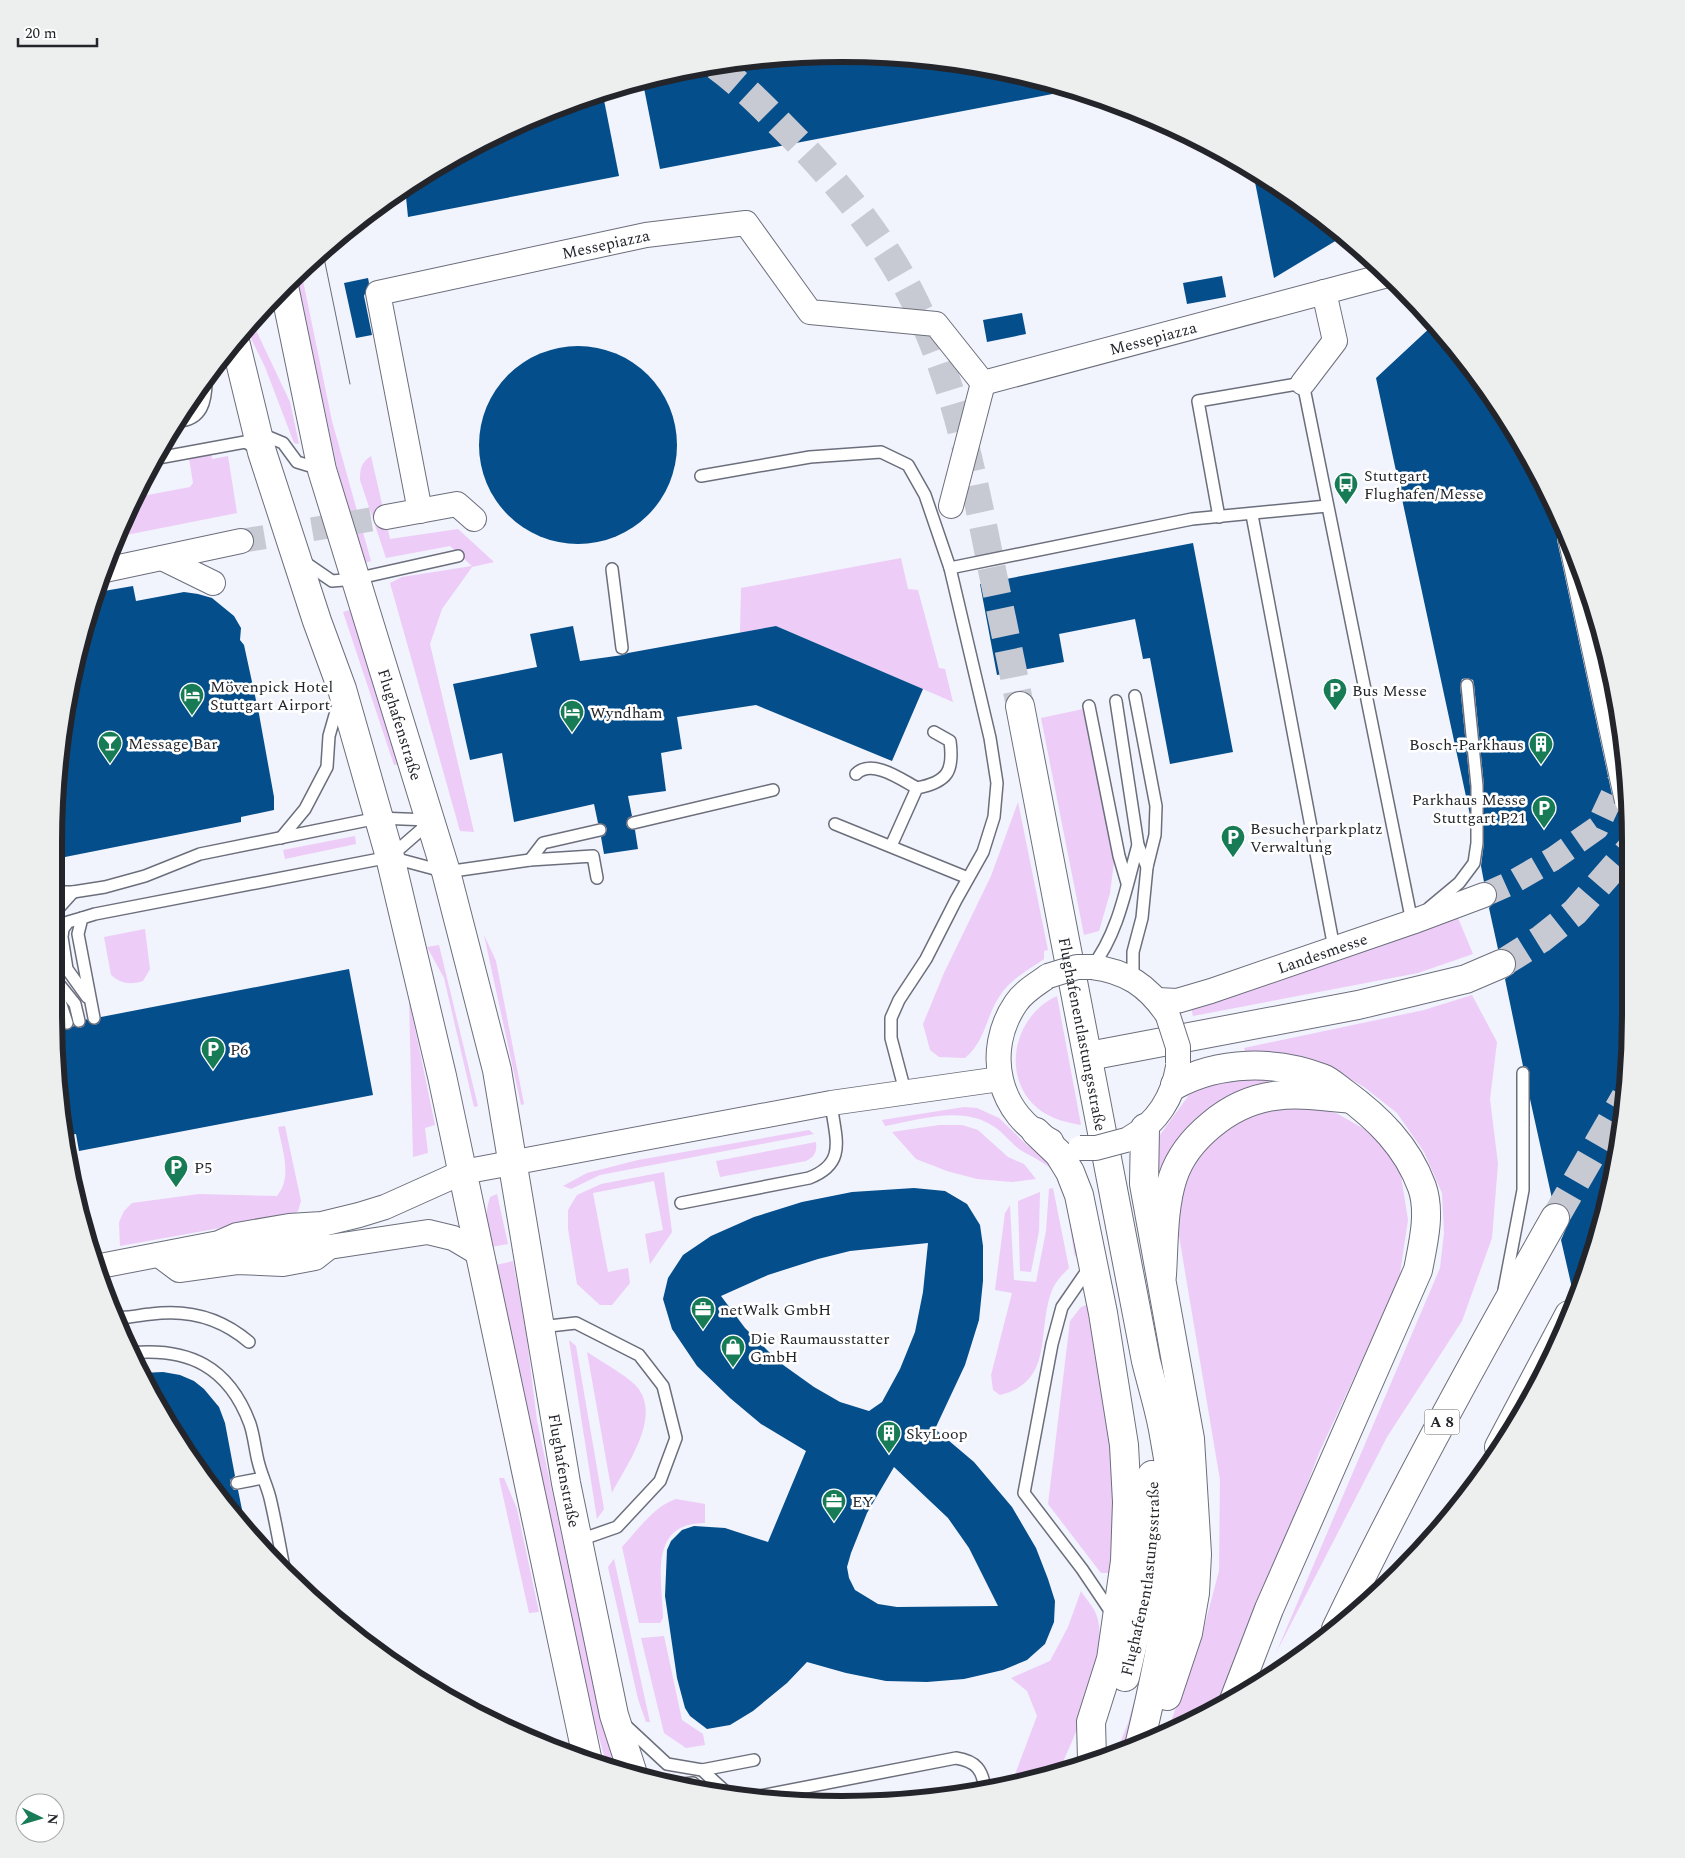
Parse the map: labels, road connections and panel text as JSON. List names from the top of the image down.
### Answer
{
  "streets": {
    "main road": ["Flughafenstraße", "Flughafenentlastungsstraße", "A 8"],
    "street": ["Messepiazza", "Landesmesse"]
  },
  "places": {
    "bus stop": ["Stuttgart Flughafen/Messe"],
    "parking": [
      "Bus Messe",
      "Parkhaus Messe Stuttgart P21",
      "Besucherparkplatz Verwaltung",
      "P6",
      "P5"
    ],
    "hotel": ["Mövenpick Hotel Stuttgart Airport", "Wyndham"],
    "bar": ["Message Bar"],
    "building": ["Bosch-Parkhaus", "SkyLoop"],
    "office": ["netWalk GmbH", "EY"],
    "shop": ["Die Raumausstatter GmbH"]
  },
  "scale_bar": "20 m",
  "north": "right"
}
